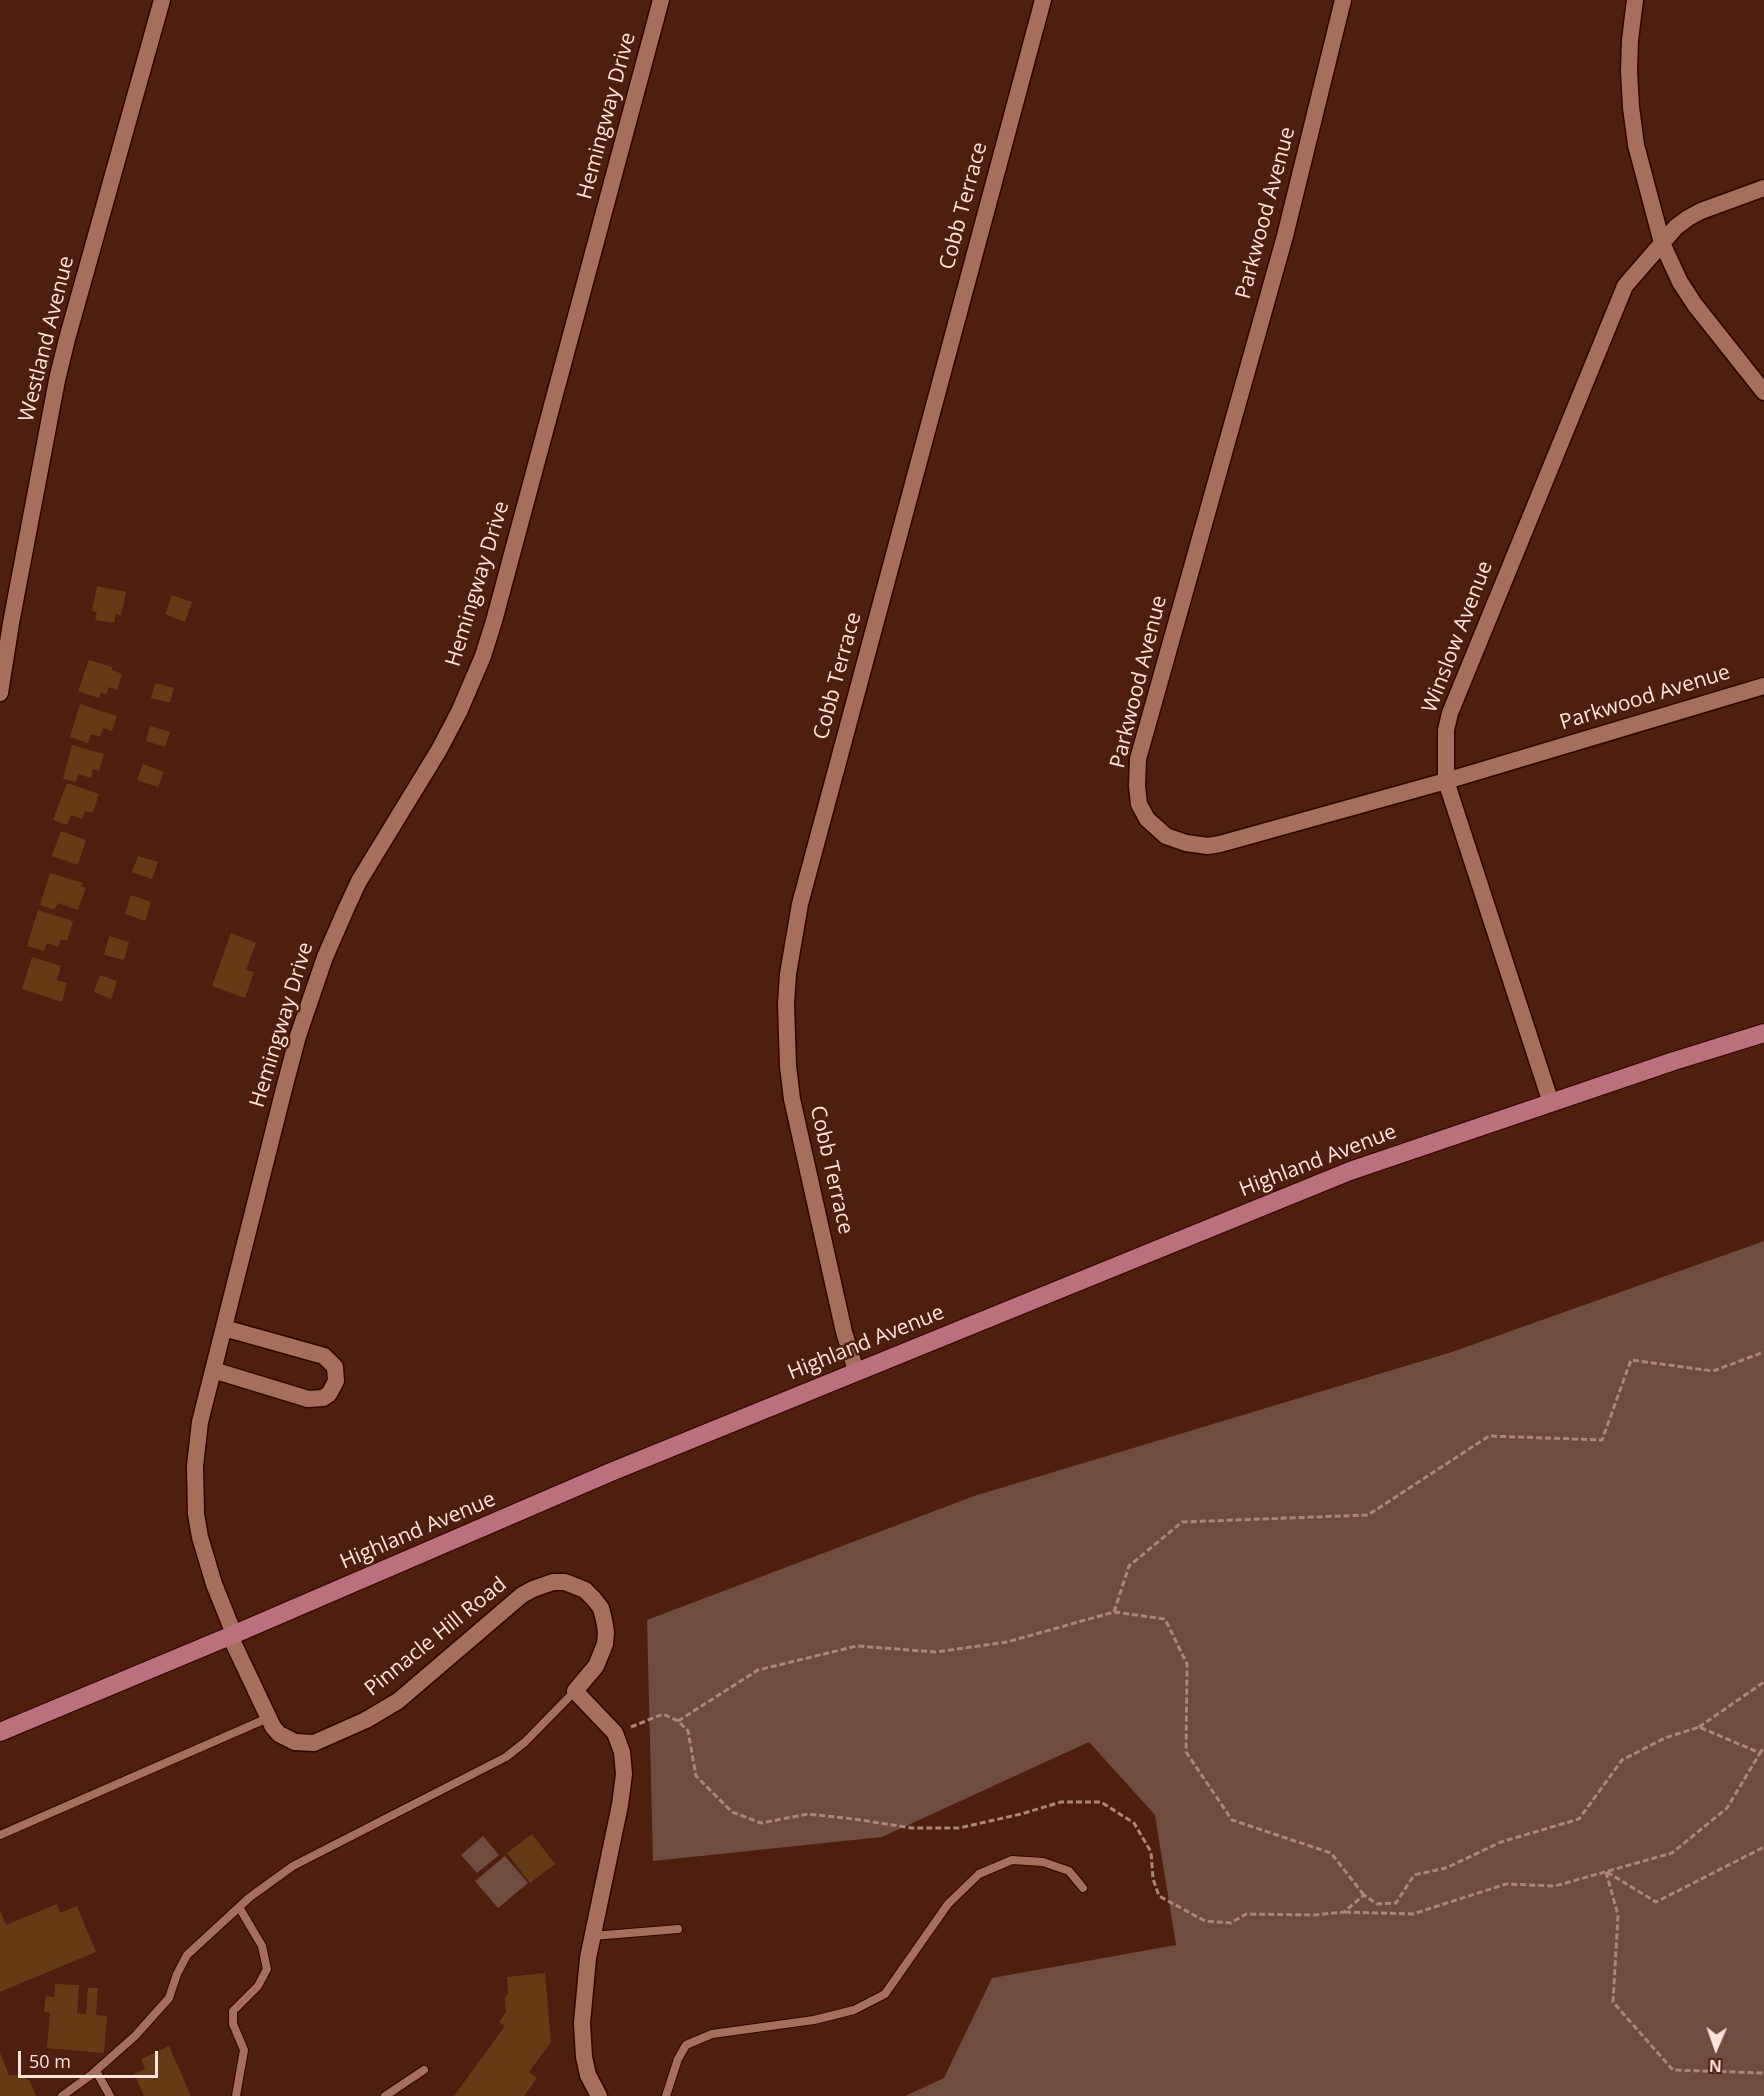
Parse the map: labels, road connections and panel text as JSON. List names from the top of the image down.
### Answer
{
  "streets": {
    "street": [
      "Hemingway Drive",
      "Cobb Terrace",
      "Parkwood Avenue",
      "Westland Avenue",
      "Winslow Avenue",
      "Highland Avenue",
      "Pinnacle Hill Road"
    ]
  },
  "crossings": [
    ["Hemingway Drive", "Highland Avenue"],
    ["Hemingway Drive", "Pinnacle Hill Road"],
    ["Cobb Terrace", "Highland Avenue"],
    ["Parkwood Avenue", "Winslow Avenue"],
    ["Winslow Avenue", "Highland Avenue"],
    ["Highland Avenue", "Pinnacle Hill Road"]
  ],
  "scale_bar": "50 m",
  "north": "bottom"
}
